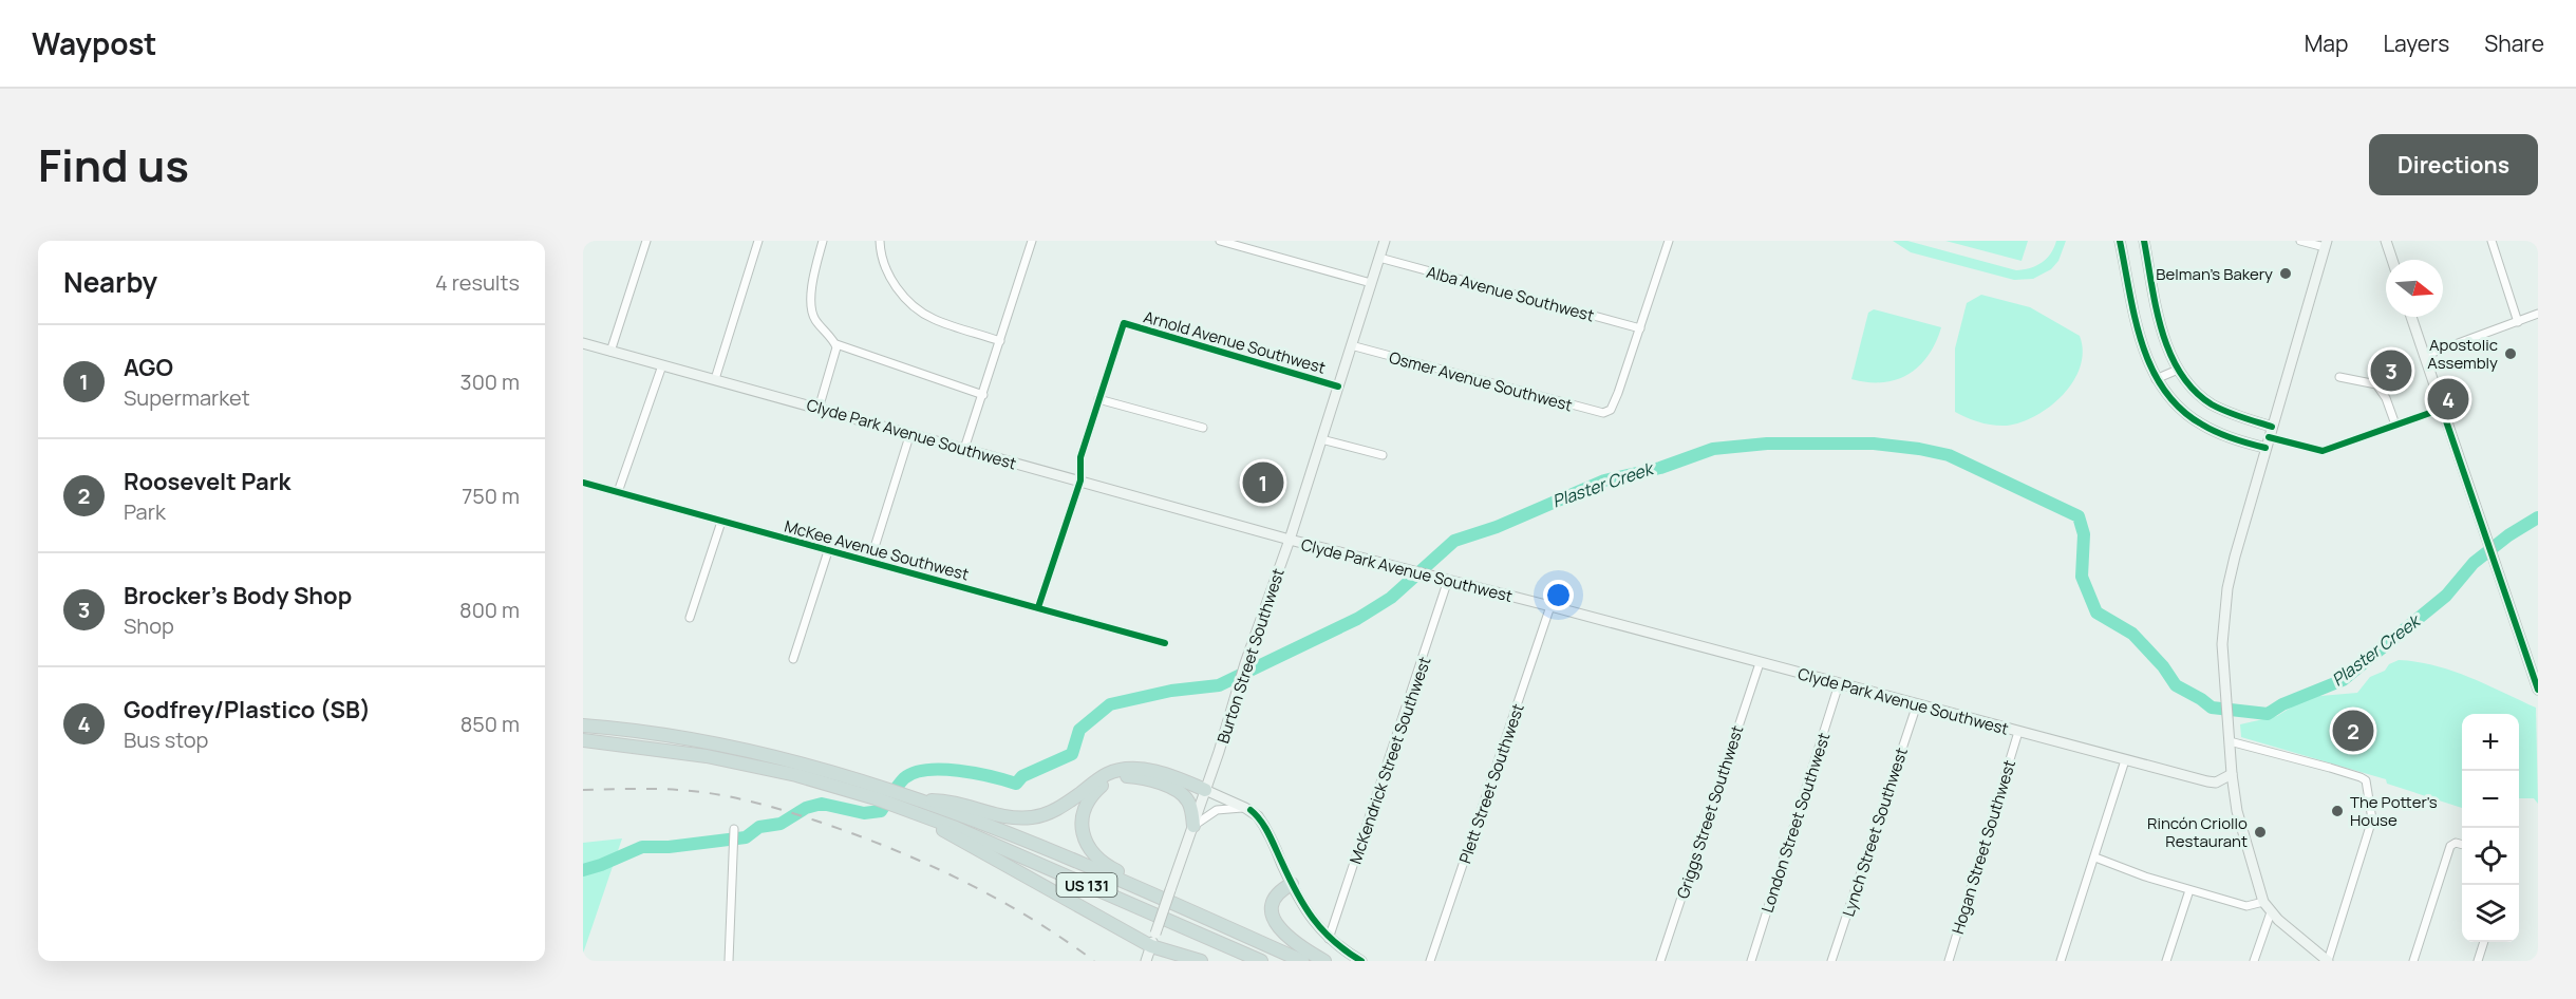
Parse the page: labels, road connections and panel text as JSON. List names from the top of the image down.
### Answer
{
  "streets": {
    "highway": ["US 131"],
    "main road": ["Clyde Park Avenue Southwest", "Burton Street Southwest"],
    "street": [
      "Alba Avenue Southwest",
      "Arnold Avenue Southwest",
      "Osmer Avenue Southwest",
      "McKee Avenue Southwest",
      "McKendrick Street Southwest",
      "Plett Street Southwest",
      "Griggs Street Southwest",
      "London Street Southwest",
      "Lynch Street Southwest",
      "Hogan Street Southwest"
    ]
  },
  "crossings": [
    ["Alba Avenue Southwest", "Osmer Avenue Southwest"],
    ["Alba Avenue Southwest", "Burton Street Southwest"],
    ["Arnold Avenue Southwest", "Burton Street Southwest"],
    ["Osmer Avenue Southwest", "Burton Street Southwest"],
    ["Clyde Park Avenue Southwest", "Burton Street Southwest"],
    ["Clyde Park Avenue Southwest", "McKendrick Street Southwest"],
    ["Clyde Park Avenue Southwest", "Plett Street Southwest"],
    ["Clyde Park Avenue Southwest", "Griggs Street Southwest"],
    ["Clyde Park Avenue Southwest", "London Street Southwest"],
    ["Clyde Park Avenue Southwest", "Lynch Street Southwest"],
    ["Clyde Park Avenue Southwest", "Hogan Street Southwest"]
  ],
  "water": ["Plaster Creek"],
  "places": [
    "Belman's Bakery",
    "Apostolic Assembly",
    "The Potter's House",
    "Rincón Criollo Restaurant"
  ],
  "north": "right",
  "page": {
    "header": "Waypost",
    "nav": ["Map", "Layers", "Share"],
    "title": "Find us",
    "buttons": "Directions",
    "heading": ["Nearby", "4 results"],
    "list": [
      {
        "mark": "1",
        "name": "AGO",
        "note": "Supermarket",
        "value": "300 m"
      },
      {
        "mark": "2",
        "name": "Roosevelt Park",
        "note": "Park",
        "value": "750 m"
      },
      {
        "mark": "3",
        "name": "Brocker's Body Shop",
        "note": "Shop",
        "value": "800 m"
      },
      {
        "mark": "4",
        "name": "Godfrey/Plastico (SB)",
        "note": "Bus stop",
        "value": "850 m"
      }
    ],
    "pins": [
      "3",
      "4",
      "1",
      "2"
    ],
    "map_buttons": ["+", "−"]
  }
}
